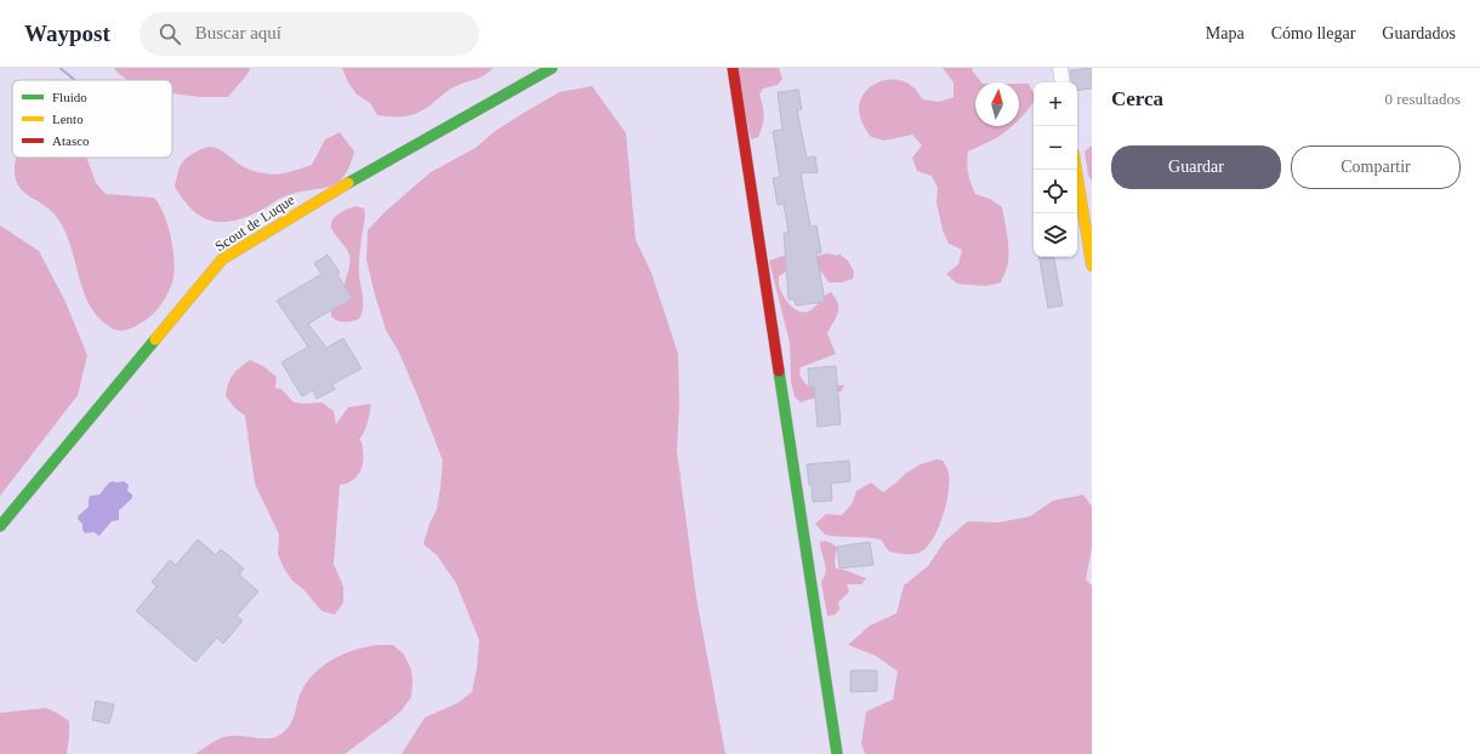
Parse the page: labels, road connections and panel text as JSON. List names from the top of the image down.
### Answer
{
  "streets": {
    "street": ["Scout de Luque"]
  },
  "legend": ["Fluido", "Lento", "Atasco"],
  "north": "top",
  "page": {
    "header": "Waypost",
    "search": "Buscar aquí",
    "nav": ["Mapa", "Cómo llegar", "Guardados"],
    "heading": ["Cerca", "0 resultados"],
    "map_buttons": ["+", "−"],
    "buttons": ["Guardar", "Compartir"]
  }
}
